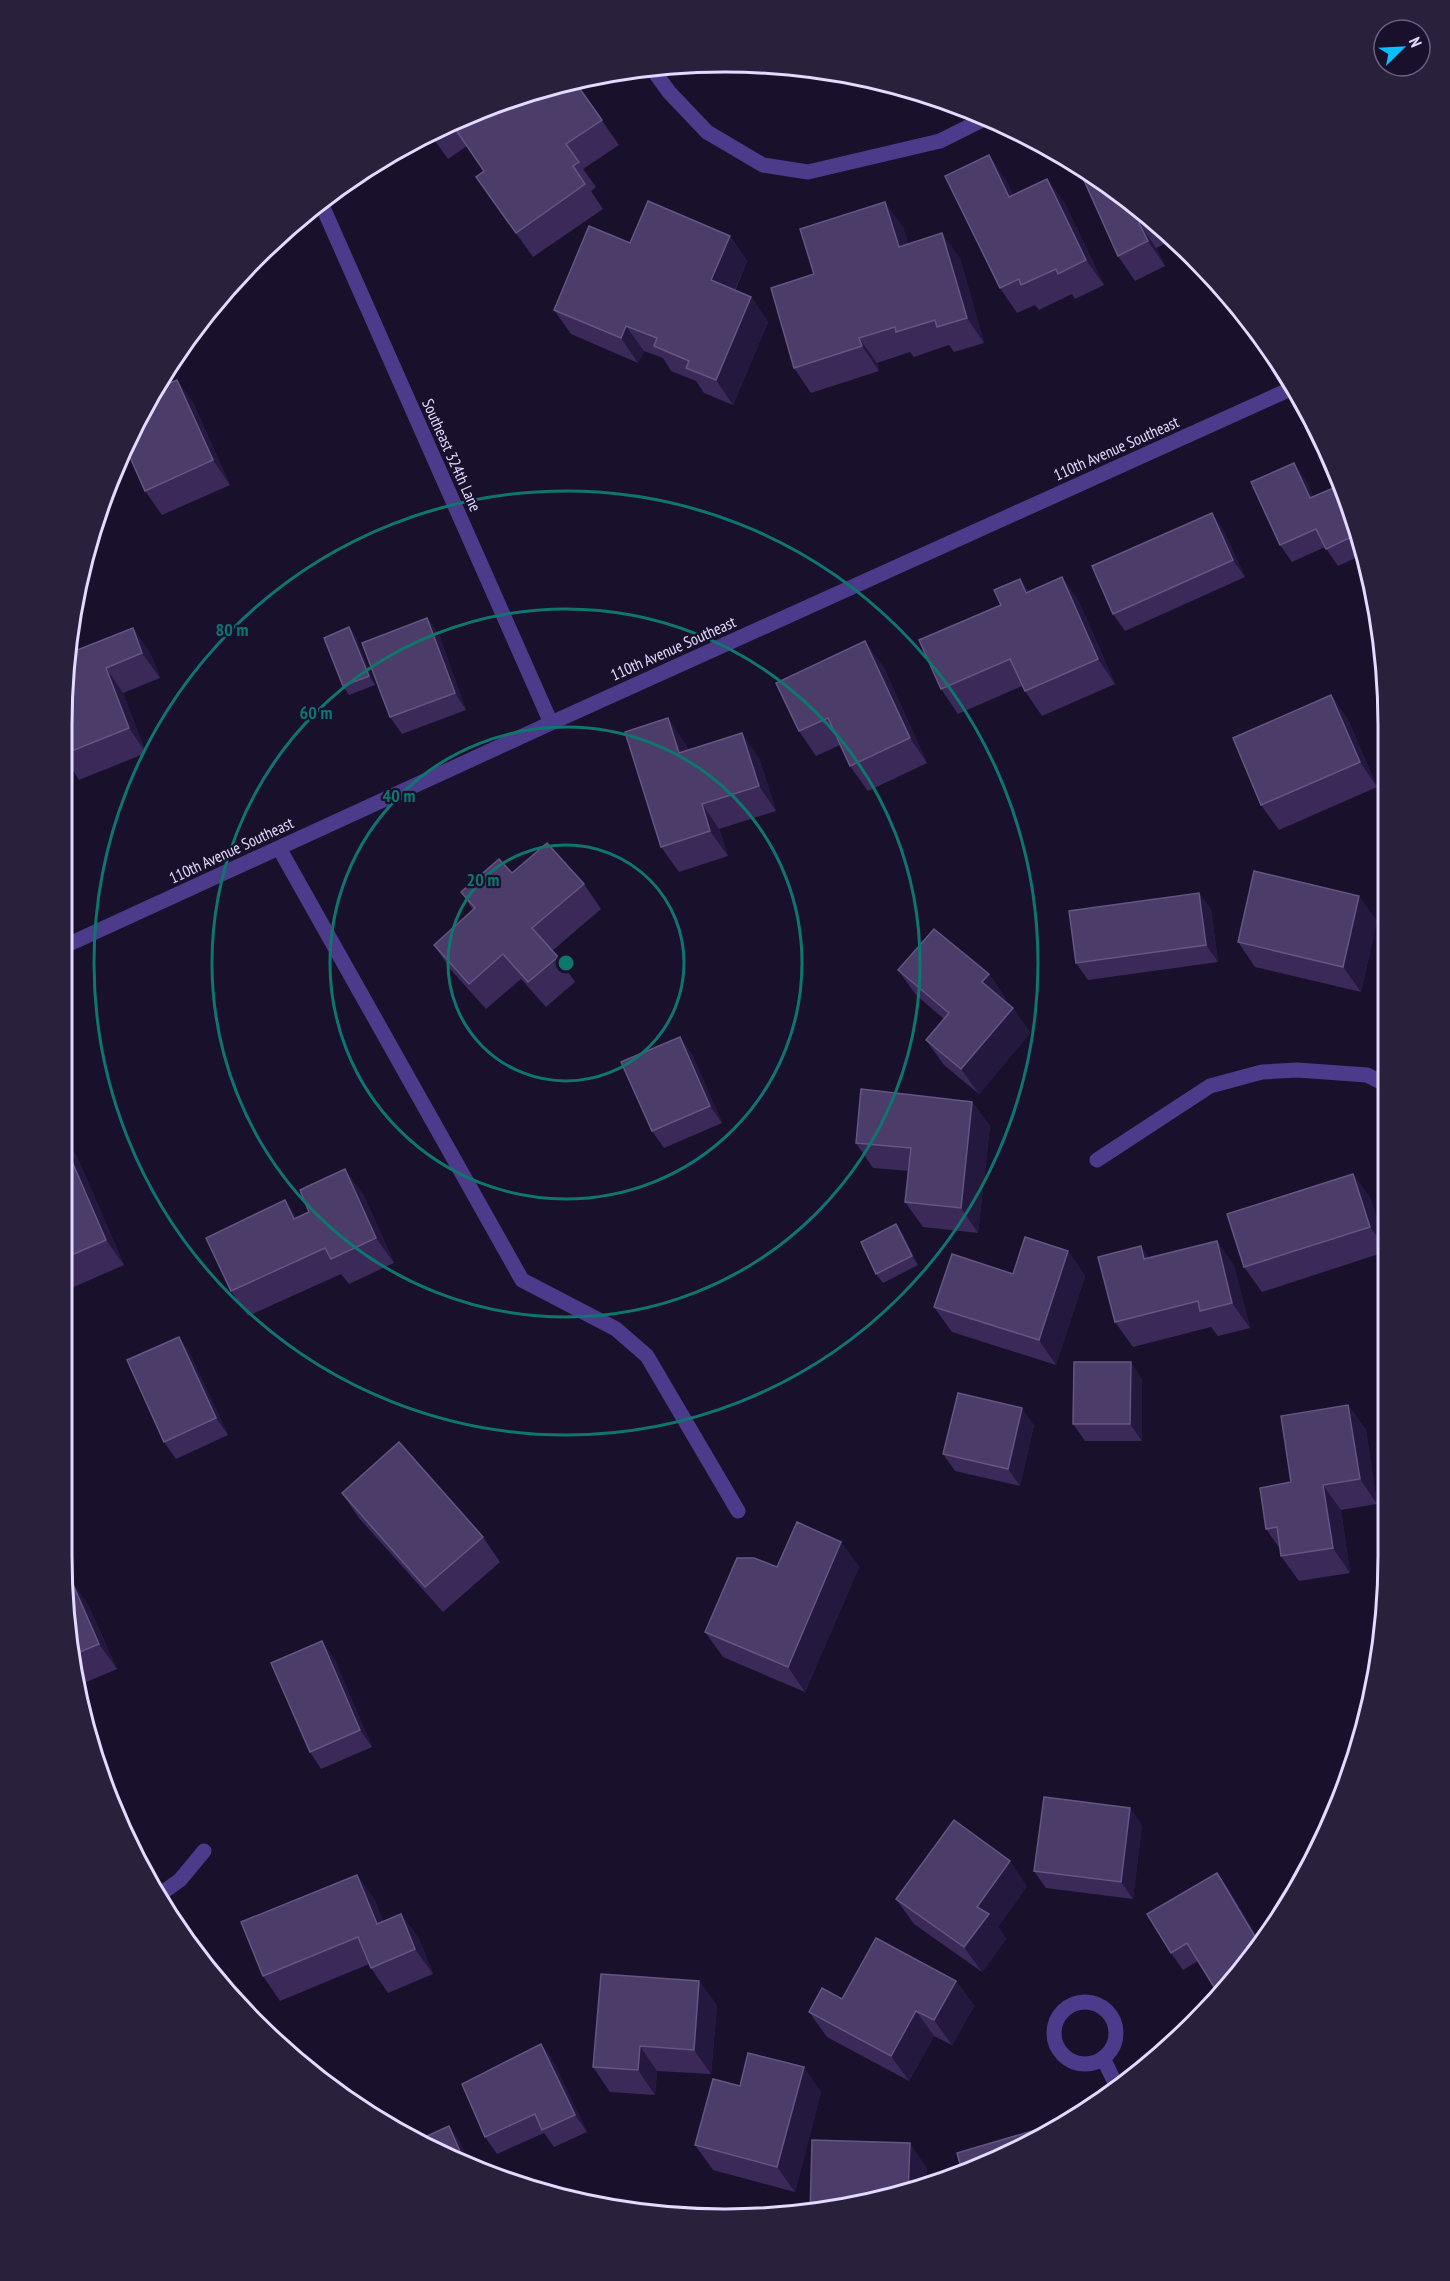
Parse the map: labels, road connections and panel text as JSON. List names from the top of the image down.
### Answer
{
  "streets": {
    "street": ["110th Avenue Southeast", "Southeast 324th Lane"]
  },
  "crossings": [
    ["110th Avenue Southeast", "Southeast 324th Lane"]
  ],
  "north": "top right",
  "rings": [
    "80 m",
    "60 m",
    "40 m",
    "20 m"
  ]
}
